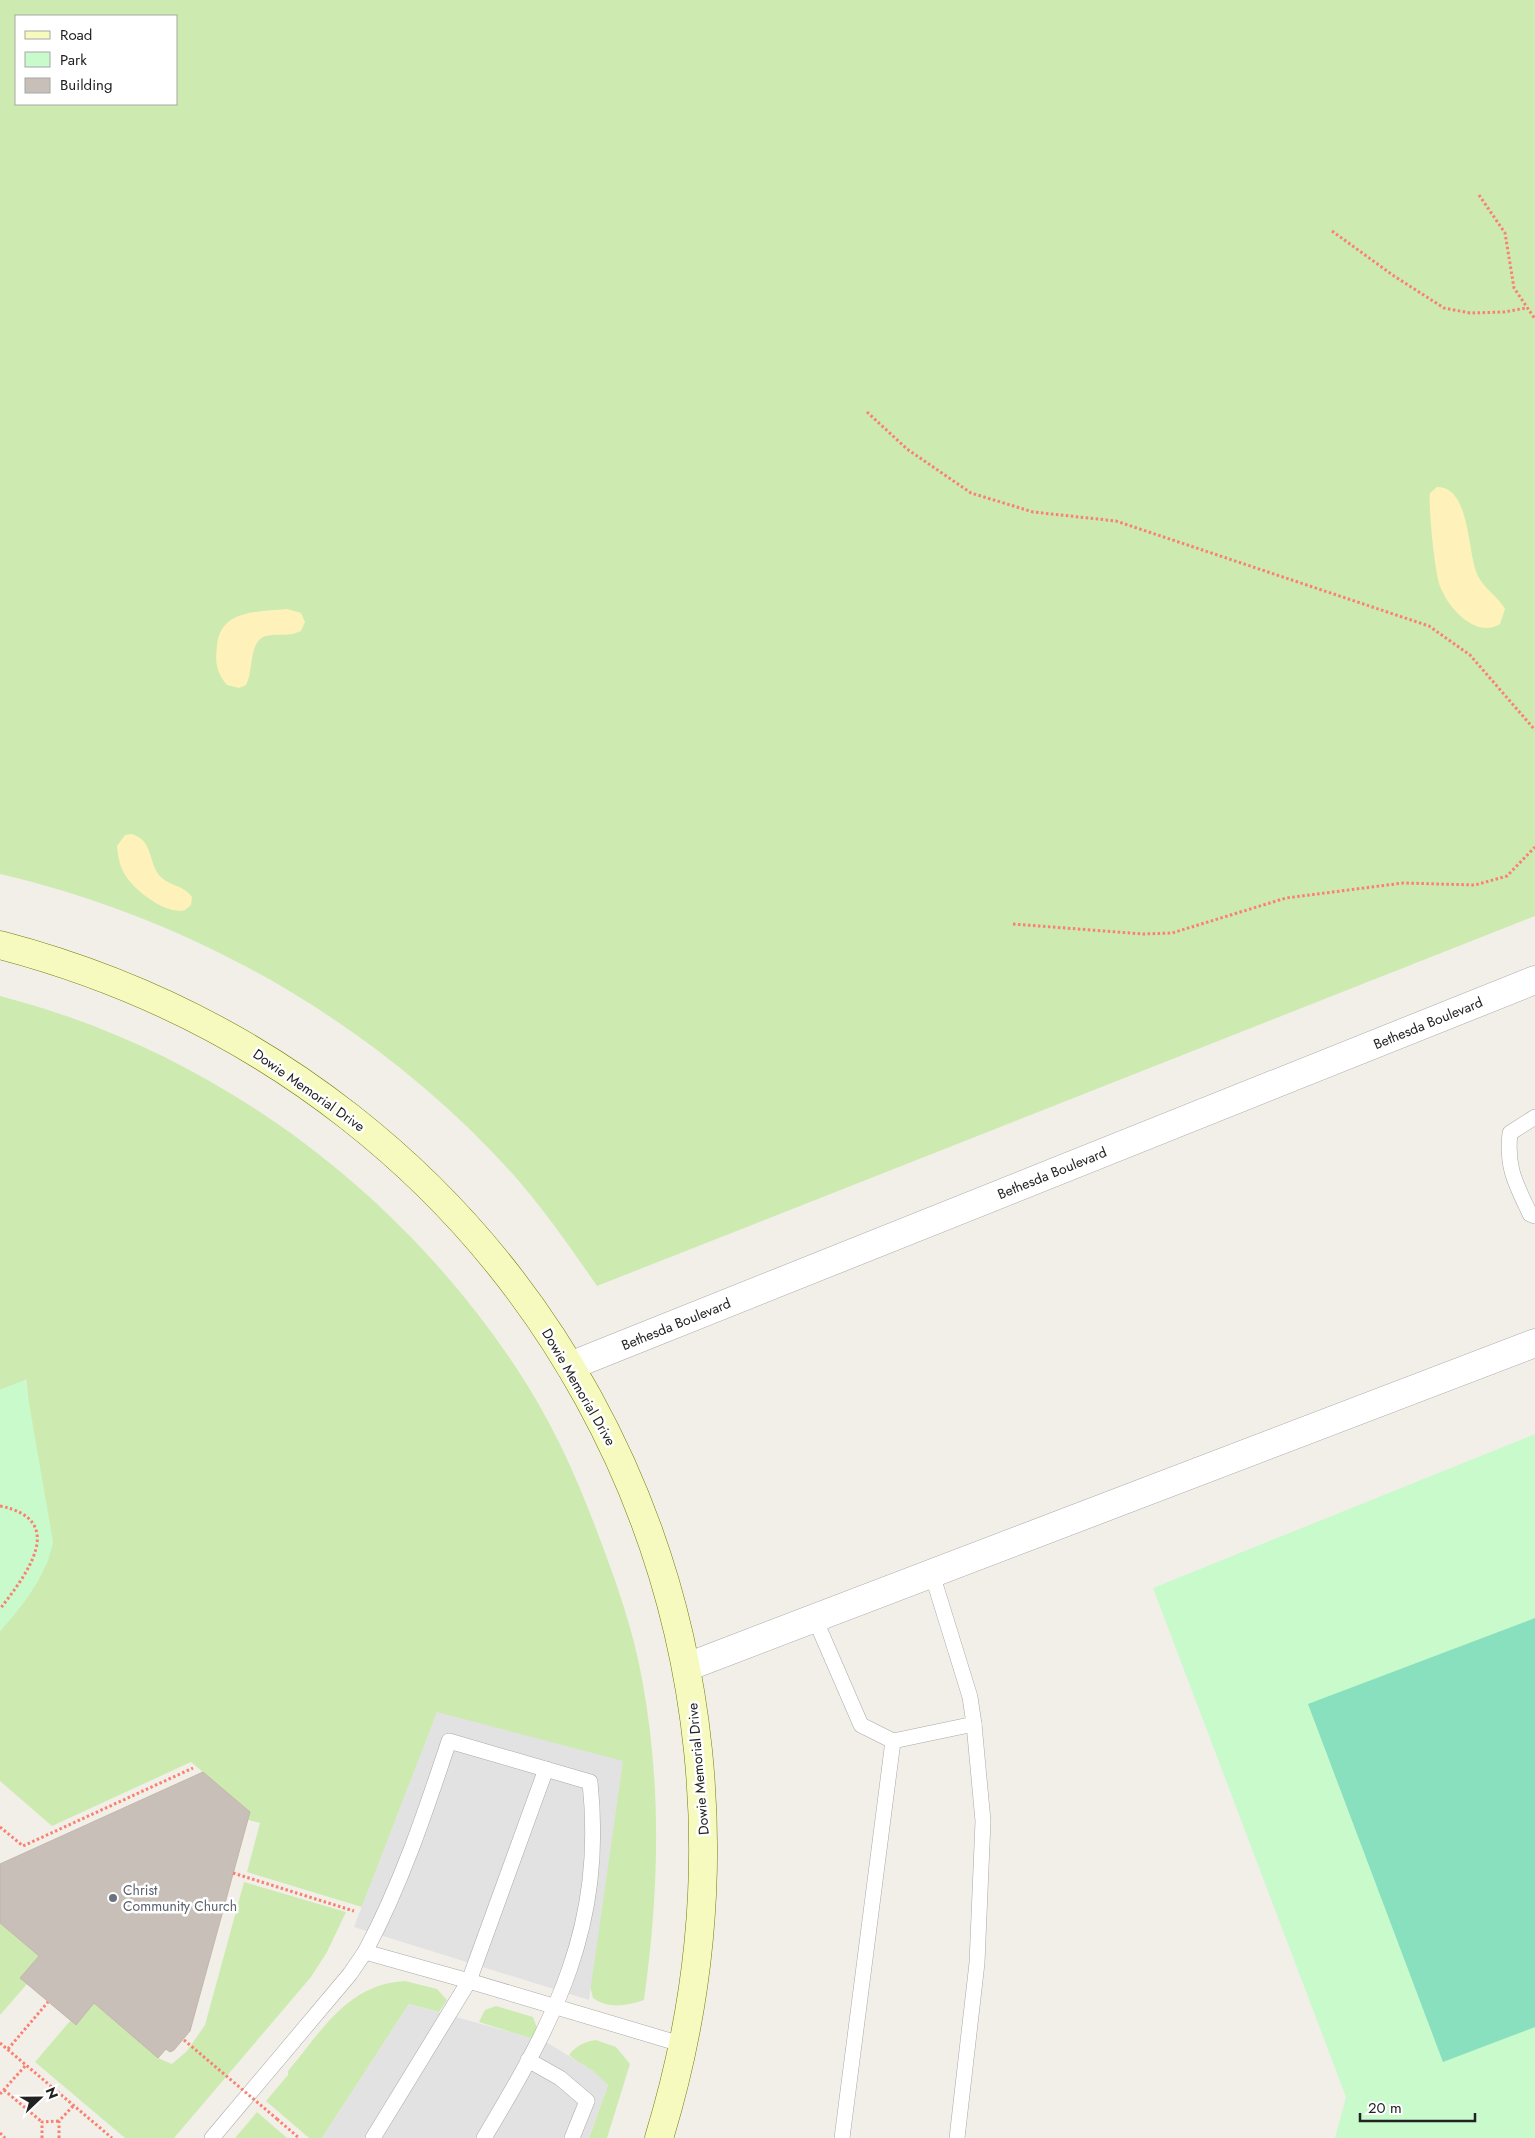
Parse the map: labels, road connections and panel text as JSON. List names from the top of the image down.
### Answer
{
  "streets": {
    "street": ["Bethesda Boulevard", "Dowie Memorial Drive"]
  },
  "crossings": [
    ["Bethesda Boulevard", "Dowie Memorial Drive"]
  ],
  "places": ["Christ Community Church"],
  "legend": ["Road", "Park", "Building"],
  "scale_bar": "20 m",
  "north": "right"
}
